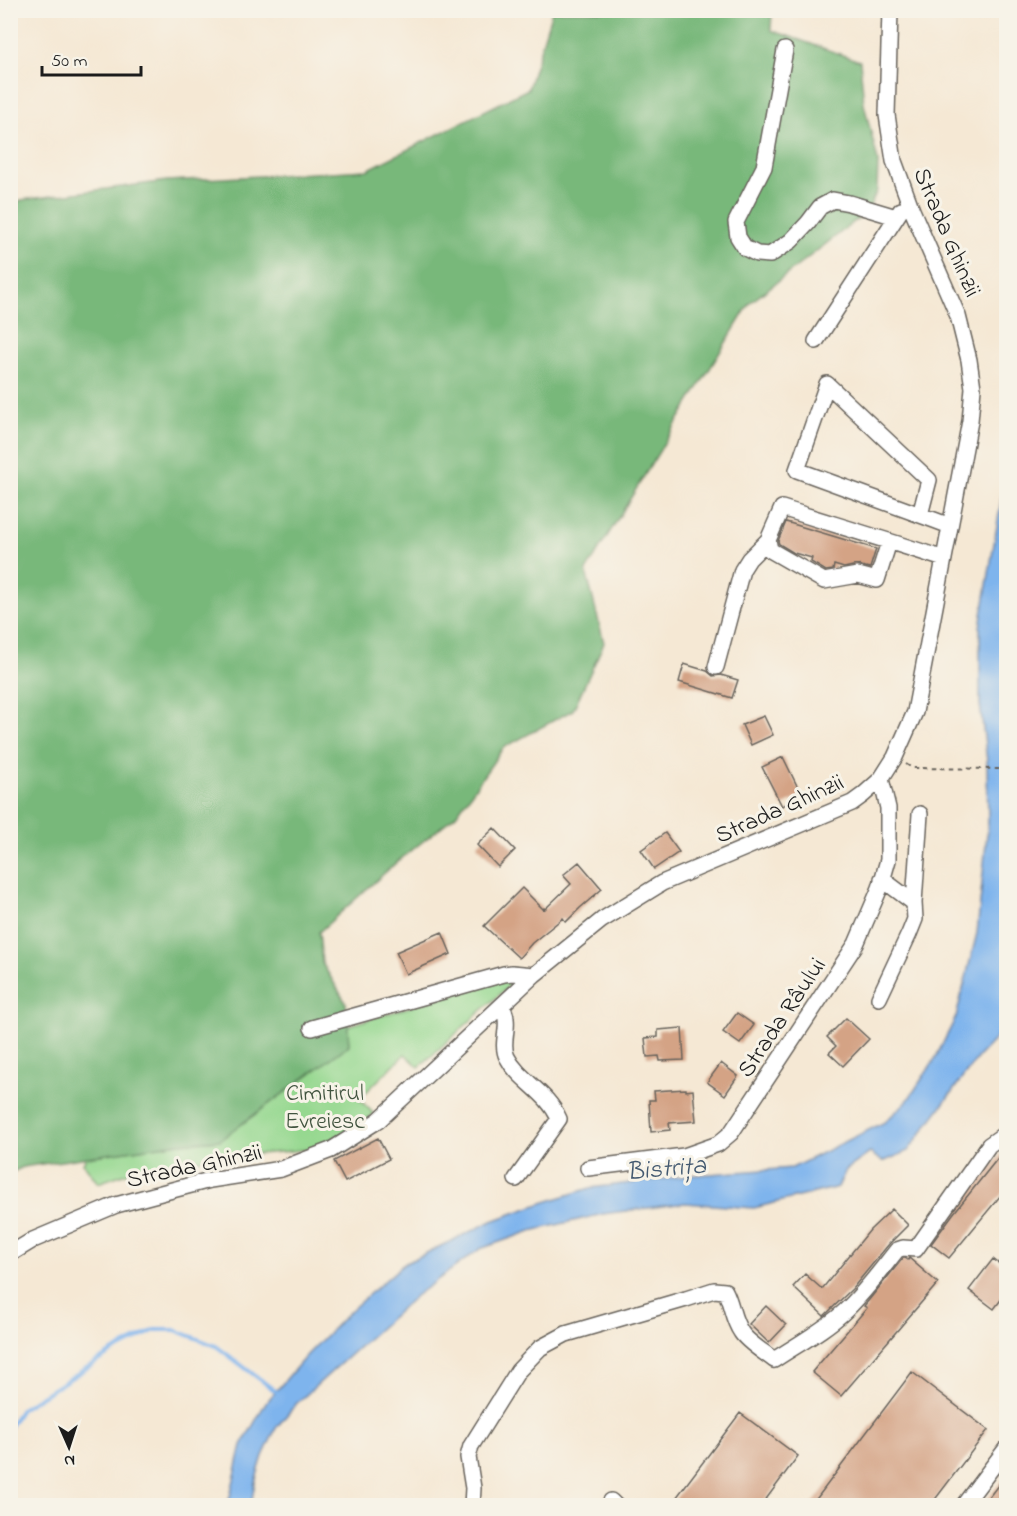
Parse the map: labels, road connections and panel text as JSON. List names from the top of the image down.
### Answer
{
  "streets": {
    "street": ["Strada Ghinzii", "Strada Râului"]
  },
  "crossings": [
    ["Strada Ghinzii", "Strada Râului"]
  ],
  "water": ["Bistrița"],
  "parks": ["Cimitirul Evreiesc"],
  "scale_bar": "50 m",
  "north": "bottom"
}
